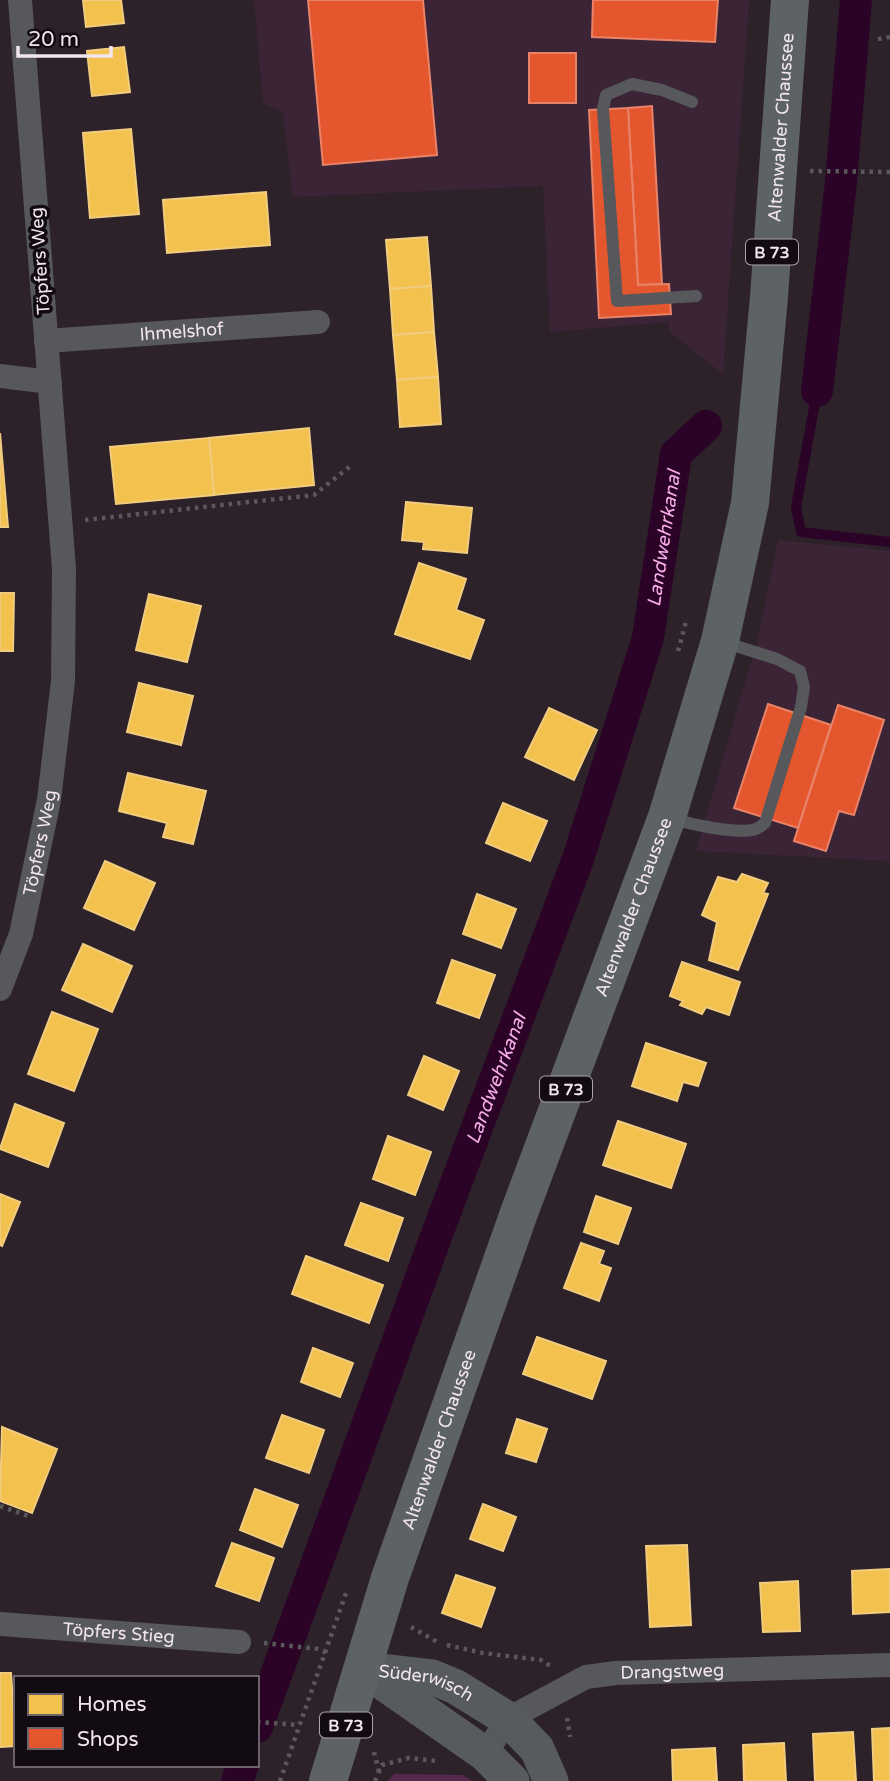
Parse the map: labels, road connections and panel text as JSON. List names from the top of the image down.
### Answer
{
  "streets": {
    "main road": ["Altenwalder Chaussee", "B 73"],
    "street": [
      "Töpfers Weg",
      "Ihmelshof",
      "Töpfers Stieg",
      "Drangstweg",
      "Süderwisch"
    ]
  },
  "crossings": [
    ["Altenwalder Chaussee", "Süderwisch"],
    ["Töpfers Weg", "Ihmelshof"],
    ["Drangstweg", "Süderwisch"]
  ],
  "water": ["Landwehrkanal"],
  "legend": ["Homes", "Shops"],
  "scale_bar": "20 m"
}
